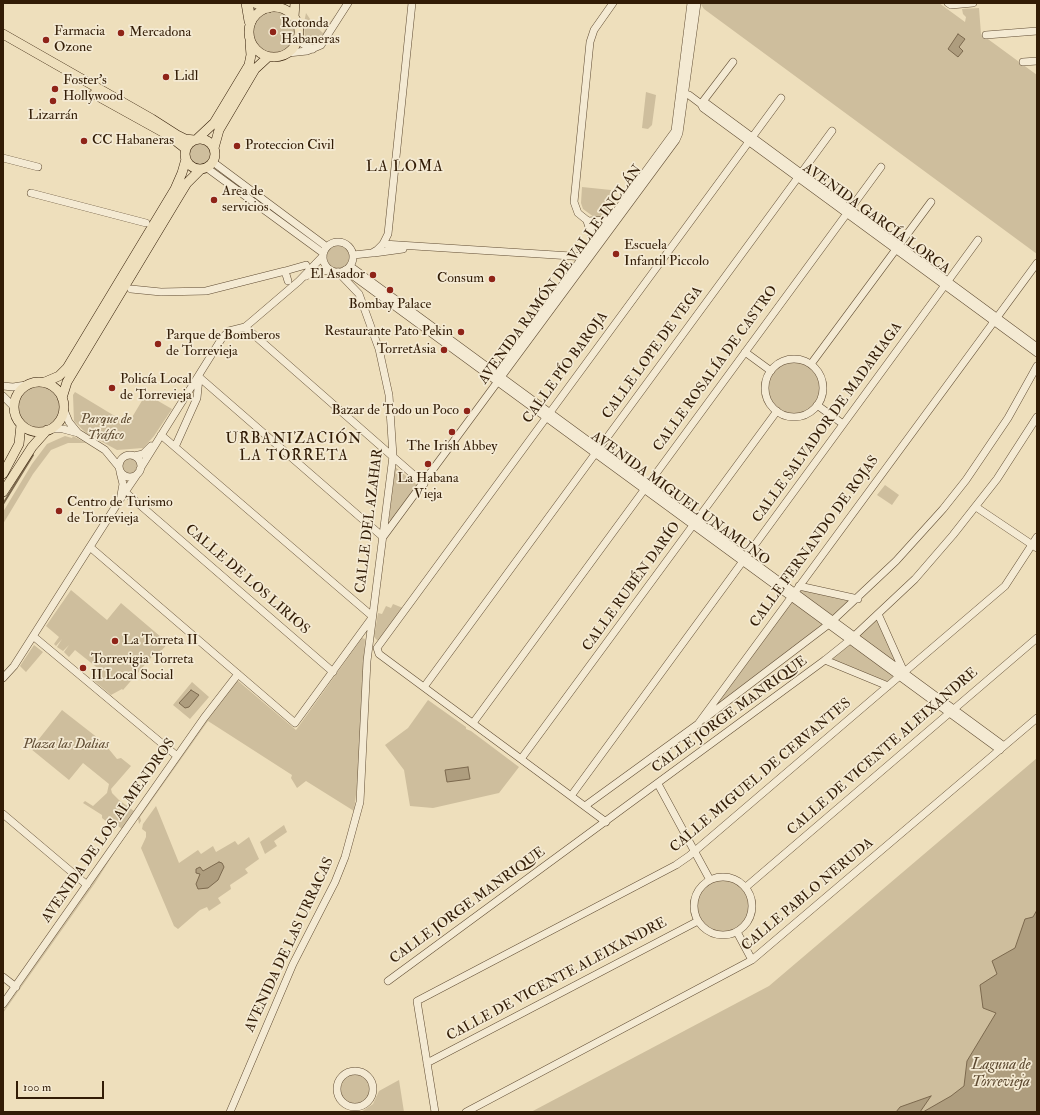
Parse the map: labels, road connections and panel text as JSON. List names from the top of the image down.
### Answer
{
  "streets": {
    "street": [
      "AVENIDA GARCÍA LORCA",
      "AVENIDA RAMÓN DE VALLE-INCLÁN",
      "CALLE LOPE DE VEGA",
      "CALLE PÍO BAROJA",
      "CALLE ROSALÍA DE CASTRO",
      "CALLE SALVADOR DE MADARIAGA",
      "AVENIDA MIGUEL UNAMUNO",
      "CALLE DEL AZAHAR",
      "CALLE FERNANDO DE ROJAS",
      "CALLE DE LOS LIRIOS",
      "CALLE RUBÉN DARÍO",
      "CALLE JORGE MANRIQUE",
      "CALLE DE VICENTE ALEIXANDRE",
      "CALLE MIGUEL DE CERVANTES",
      "AVENIDA DE LOS ALMENDROS",
      "CALLE PABLO NERUDA",
      "AVENIDA DE LAS URRACAS"
    ]
  },
  "crossings": [
    ["AVENIDA GARCÍA LORCA", "AVENIDA RAMÓN DE VALLE-INCLÁN"],
    ["AVENIDA GARCÍA LORCA", "CALLE LOPE DE VEGA"],
    ["AVENIDA GARCÍA LORCA", "CALLE PÍO BAROJA"],
    ["AVENIDA GARCÍA LORCA", "CALLE ROSALÍA DE CASTRO"],
    ["AVENIDA GARCÍA LORCA", "CALLE SALVADOR DE MADARIAGA"],
    ["AVENIDA GARCÍA LORCA", "CALLE FERNANDO DE ROJAS"],
    ["AVENIDA RAMÓN DE VALLE-INCLÁN", "AVENIDA MIGUEL UNAMUNO"],
    ["AVENIDA RAMÓN DE VALLE-INCLÁN", "CALLE DEL AZAHAR"],
    ["CALLE LOPE DE VEGA", "AVENIDA MIGUEL UNAMUNO"],
    ["CALLE PÍO BAROJA", "AVENIDA MIGUEL UNAMUNO"],
    ["CALLE ROSALÍA DE CASTRO", "AVENIDA MIGUEL UNAMUNO"],
    ["CALLE SALVADOR DE MADARIAGA", "AVENIDA MIGUEL UNAMUNO"],
    ["AVENIDA MIGUEL UNAMUNO", "CALLE DEL AZAHAR"],
    ["AVENIDA MIGUEL UNAMUNO", "CALLE FERNANDO DE ROJAS"],
    ["AVENIDA MIGUEL UNAMUNO", "CALLE RUBÉN DARÍO"],
    ["AVENIDA MIGUEL UNAMUNO", "CALLE JORGE MANRIQUE"],
    ["AVENIDA MIGUEL UNAMUNO", "CALLE DE VICENTE ALEIXANDRE"],
    ["AVENIDA MIGUEL UNAMUNO", "CALLE MIGUEL DE CERVANTES"],
    ["AVENIDA MIGUEL UNAMUNO", "CALLE PABLO NERUDA"],
    ["CALLE DEL AZAHAR", "AVENIDA DE LAS URRACAS"],
    ["CALLE DE VICENTE ALEIXANDRE", "CALLE MIGUEL DE CERVANTES"]
  ],
  "districts": ["LA LOMA", "URBANIZACIÓN LA TORRETA"],
  "water": ["Laguna de Torrevieja"],
  "parks": ["Parque de Tráfico", "Plaza las Dalias"],
  "places": [
    "Rotonda Habaneras",
    "Mercadona",
    "Farmacia Ozone",
    "Lidl",
    "Foster's Hollywood",
    "Lizarrán",
    "CC Habaneras",
    "Proteccion Civil",
    "Area de servicios",
    "Escuela Infantil Piccolo",
    "El Asador",
    "Consum",
    "Bombay Palace",
    "Restaurante Pato Pekin",
    "Parque de Bomberos de Torrevieja",
    "TorretAsia",
    "Policía Local de Torrevieja",
    "Bazar de Todo un Poco",
    "The Irish Abbey",
    "La Habana Vieja",
    "Centro de Turismo de Torrevieja",
    "La Torreta II",
    "Torrevigia Torreta II Local Social"
  ],
  "scale_bar": "100 m"
}
